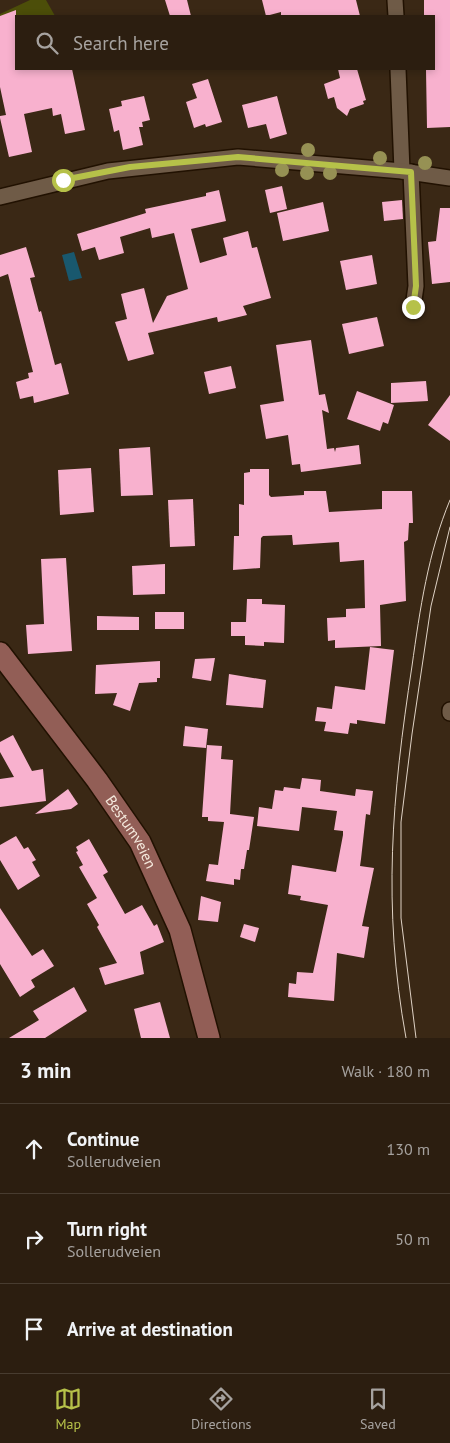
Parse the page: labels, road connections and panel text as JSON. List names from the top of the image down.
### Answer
{
  "streets": {
    "street": ["Bestumveien"]
  },
  "page": {
    "search": "Search here",
    "heading": ["3 min", "Walk · 180 m"],
    "list": [
      ["Continue", "Sollerudveien", "130 m"],
      ["Turn right", "Sollerudveien", "50 m"],
      "Arrive at destination"
    ],
    "nav": ["Map", "Directions", "Saved"]
  }
}
